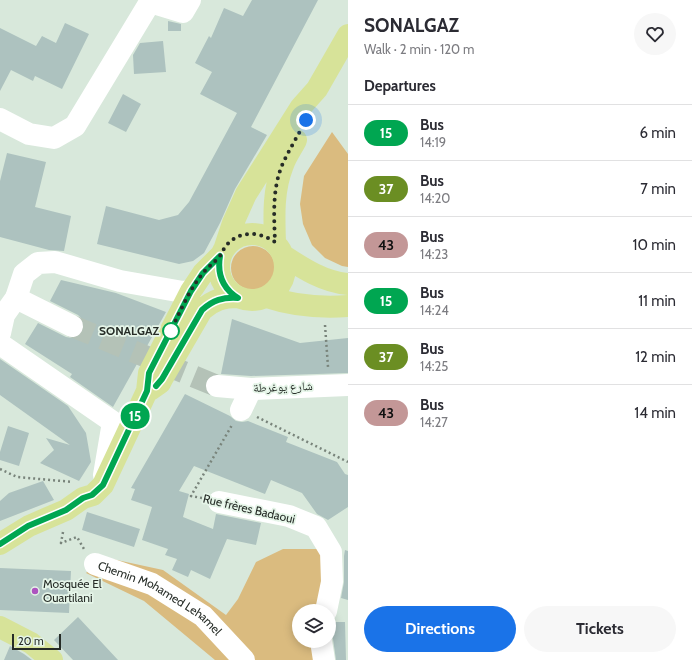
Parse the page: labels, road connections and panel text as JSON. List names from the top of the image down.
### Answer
{
  "streets": {
    "street": ["شارع يوغرطة", "Rue frères Badaoui", "Chemin Mohamed Lehamel"]
  },
  "places": ["SONALGAZ", "Mosquée El Ouartilani"],
  "lines": ["bus line 15"],
  "scale_bar": "20 m",
  "page": {
    "on_map": "15",
    "heading": [
      ["SONALGAZ", "Walk · 2 min · 120 m"],
      "Departures"
    ],
    "list": [
      {
        "mark": "15",
        "name": "Bus",
        "note": "14:19",
        "value": "6 min"
      },
      {
        "mark": "37",
        "name": "Bus",
        "note": "14:20",
        "value": "7 min"
      },
      {
        "mark": "43",
        "name": "Bus",
        "note": "14:23",
        "value": "10 min"
      },
      {
        "mark": "15",
        "name": "Bus",
        "note": "14:24",
        "value": "11 min"
      },
      {
        "mark": "37",
        "name": "Bus",
        "note": "14:25",
        "value": "12 min"
      },
      {
        "mark": "43",
        "name": "Bus",
        "note": "14:27",
        "value": "14 min"
      }
    ],
    "buttons": ["Directions", "Tickets"],
    "scale": "20 m"
  }
}
